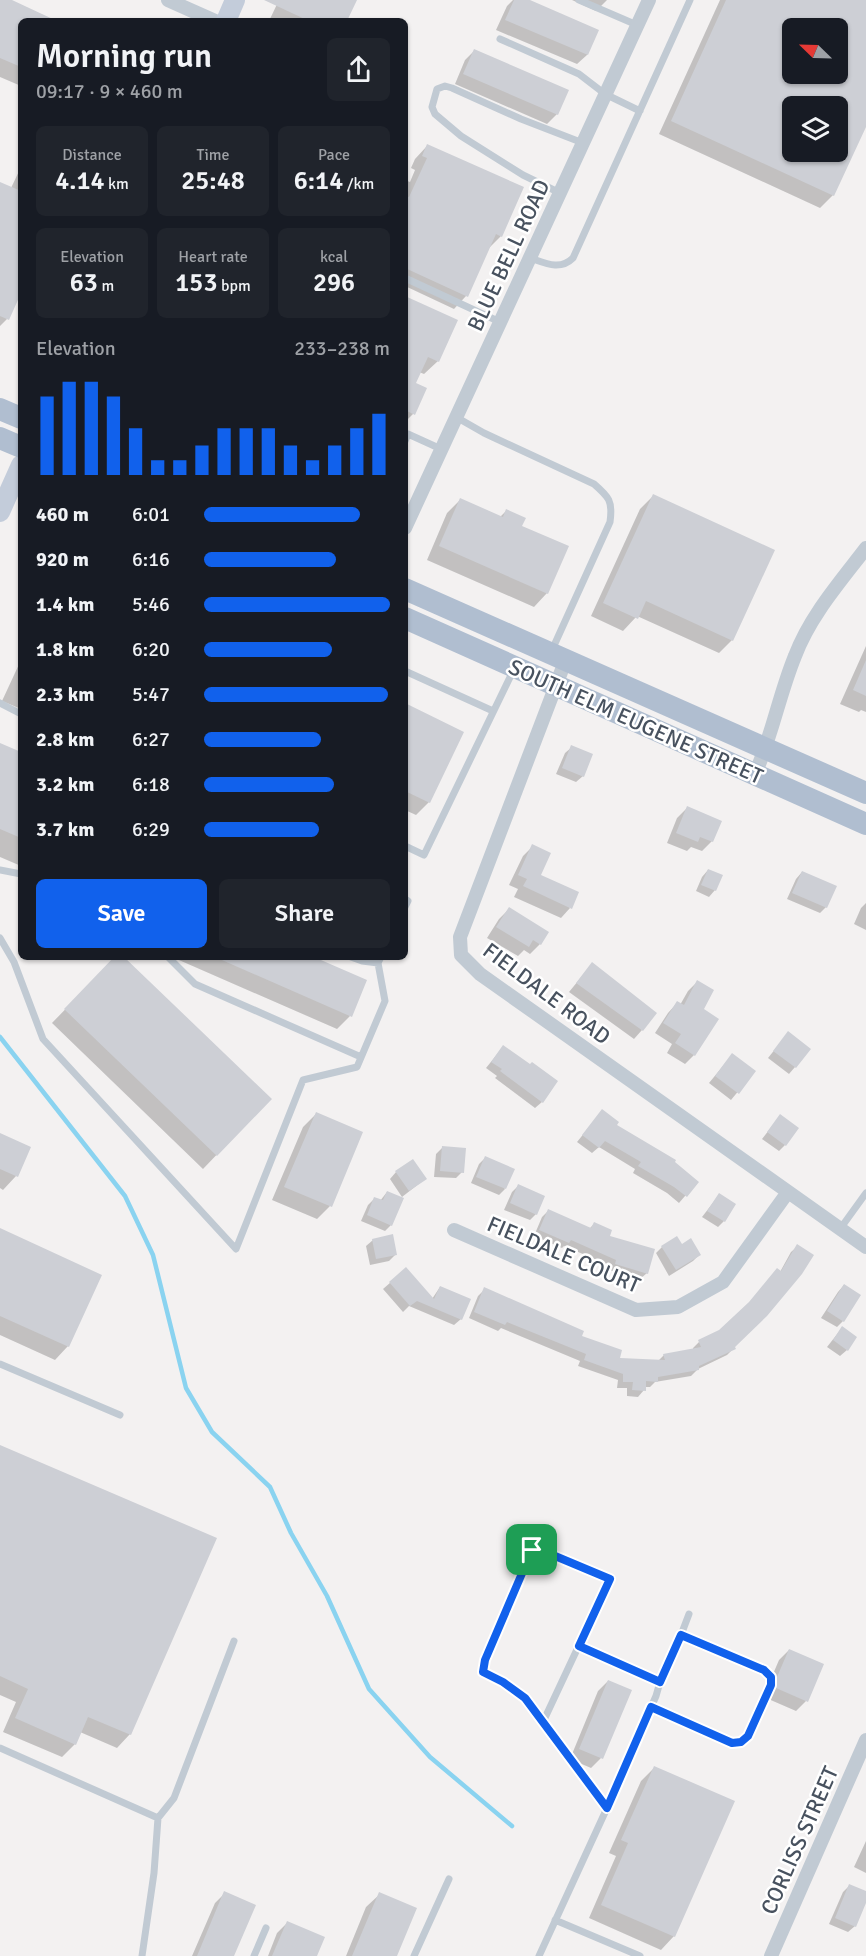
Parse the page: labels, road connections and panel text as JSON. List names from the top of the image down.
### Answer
{
  "streets": {
    "main road": ["SOUTH ELM EUGENE STREET"],
    "street": [
      "BLUE BELL ROAD",
      "FIELDALE ROAD",
      "FIELDALE COURT",
      "CORLISS STREET"
    ]
  },
  "crossings": [
    ["SOUTH ELM EUGENE STREET", "FIELDALE ROAD"],
    ["FIELDALE ROAD", "FIELDALE COURT"]
  ],
  "north": "top left",
  "page": {
    "heading": ["Morning run", "09:17 · 9 × 460 m"],
    "stats": [
      ["Distance", "4.14 km"],
      ["Time", "25:48"],
      ["Pace", "6:14 /km"],
      ["Elevation", "63 m"],
      ["Heart rate", "153 bpm"],
      ["kcal", "296"]
    ],
    "chart": ["Elevation", "233–238 m"],
    "list": [
      {
        "name": "460 m",
        "note": "6:01"
      },
      {
        "name": "920 m",
        "note": "6:16"
      },
      {
        "name": "1.4 km",
        "note": "5:46"
      },
      {
        "name": "1.8 km",
        "note": "6:20"
      },
      {
        "name": "2.3 km",
        "note": "5:47"
      },
      {
        "name": "2.8 km",
        "note": "6:27"
      },
      {
        "name": "3.2 km",
        "note": "6:18"
      },
      {
        "name": "3.7 km",
        "note": "6:29"
      }
    ],
    "buttons": ["Save", "Share"]
  }
}
